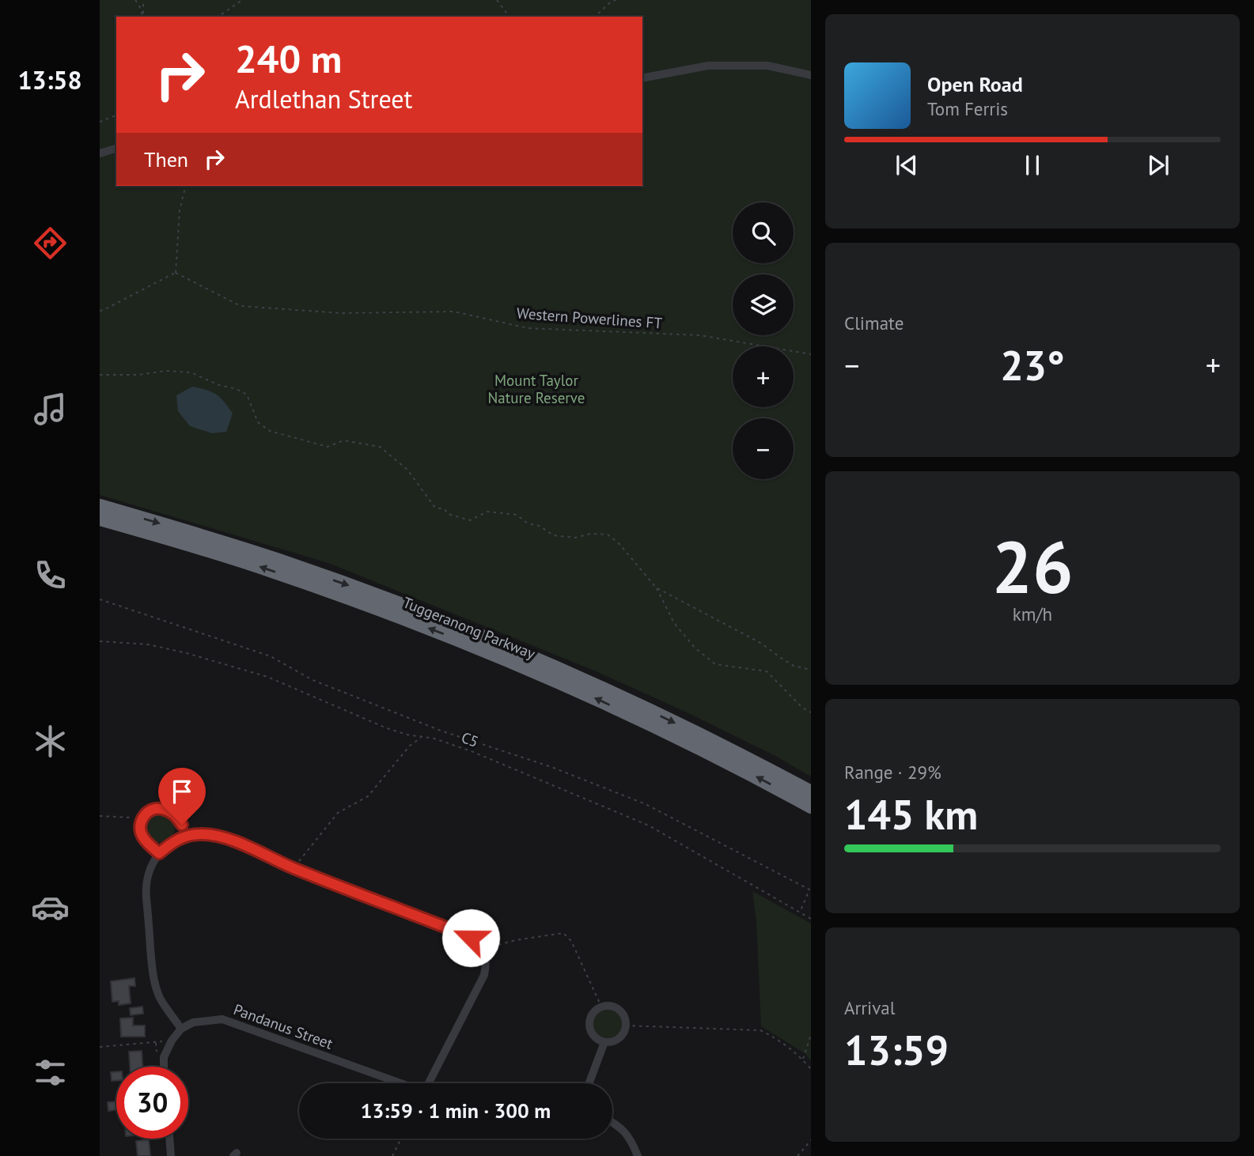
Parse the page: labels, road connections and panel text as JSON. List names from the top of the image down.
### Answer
{
  "streets": {
    "highway": ["Tuggeranong Parkway"],
    "street": ["Pandanus Street"],
    "path": ["Western Powerlines FT", "C5"]
  },
  "parks": ["Mount Taylor Nature Reserve"],
  "page": {
    "tabs": "13:58",
    "turn": ["240 m", "Ardlethan Street"],
    "song": ["Open Road", "Tom Ferris"],
    "then": "Then",
    "map_buttons": ["+", "−"],
    "tile": [
      "Climate",
      ["26", "km/h"],
      ["Range · 29%", "145 km"],
      ["Arrival", "13:59"]
    ],
    "heat": ["−", "23°", "+"],
    "limit": "30",
    "trip": "13:59 · 1 min · 300 m"
  }
}
